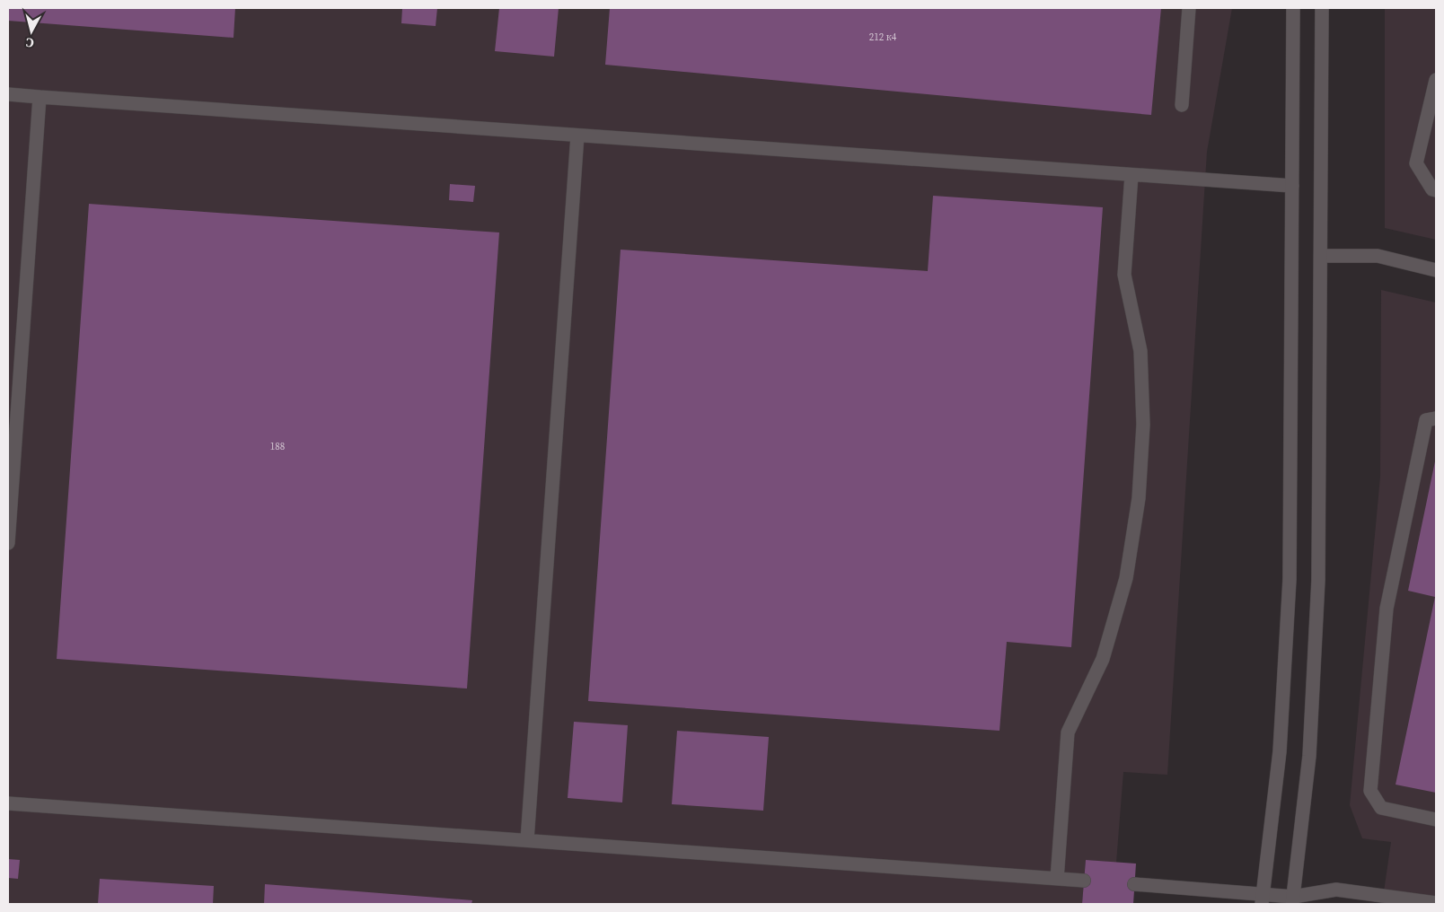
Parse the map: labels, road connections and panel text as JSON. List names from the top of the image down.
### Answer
{
  "house_numbers": ["212 к4", "188"],
  "north": "bottom"
}
